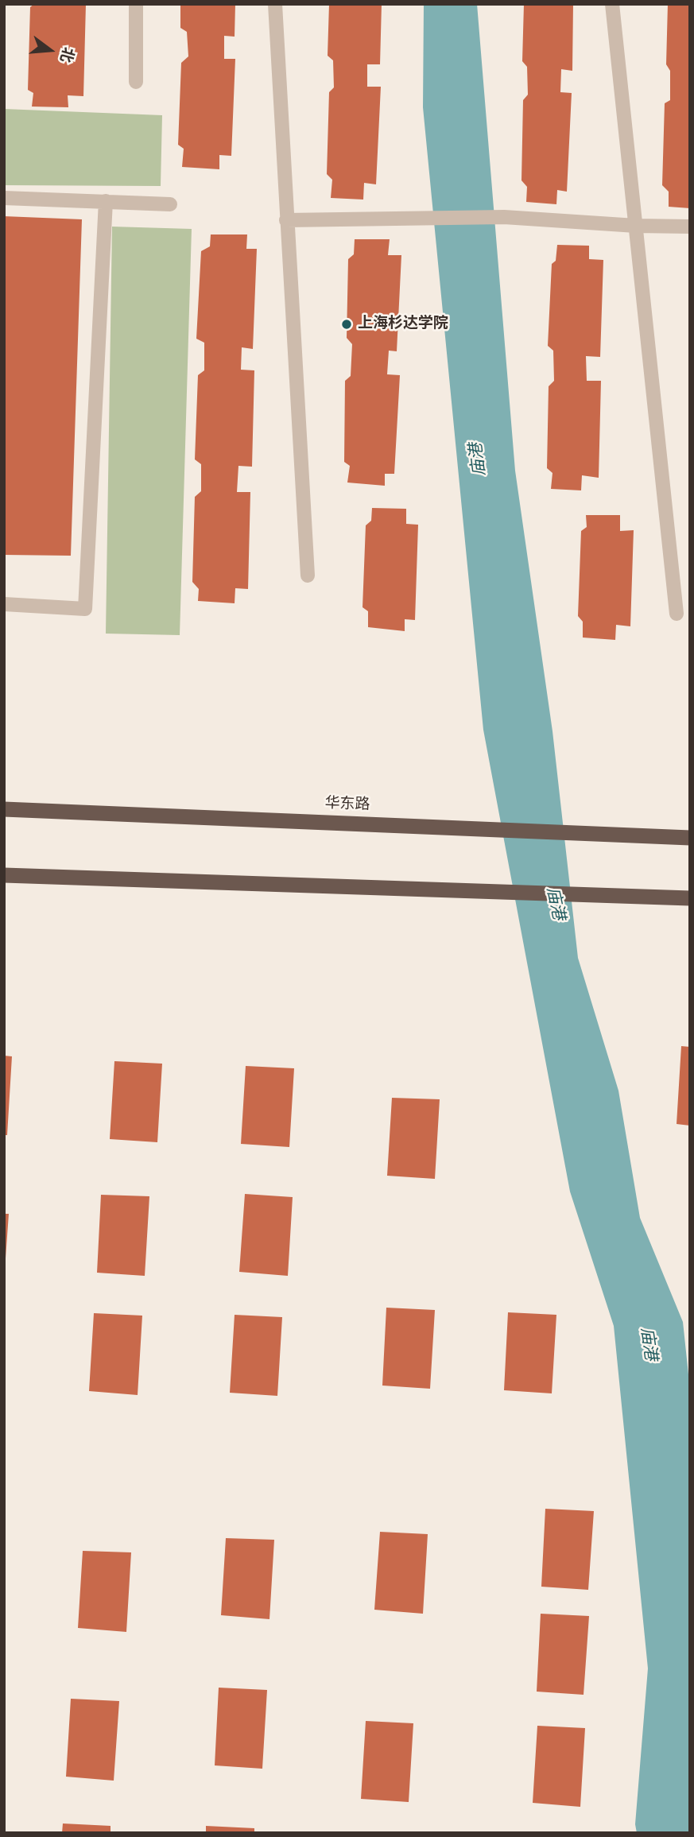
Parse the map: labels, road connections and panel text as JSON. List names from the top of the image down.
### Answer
{
  "streets": {
    "highway": ["华东路"]
  },
  "water": ["庙港"],
  "places": ["上海杉达学院"],
  "north": "right"
}
